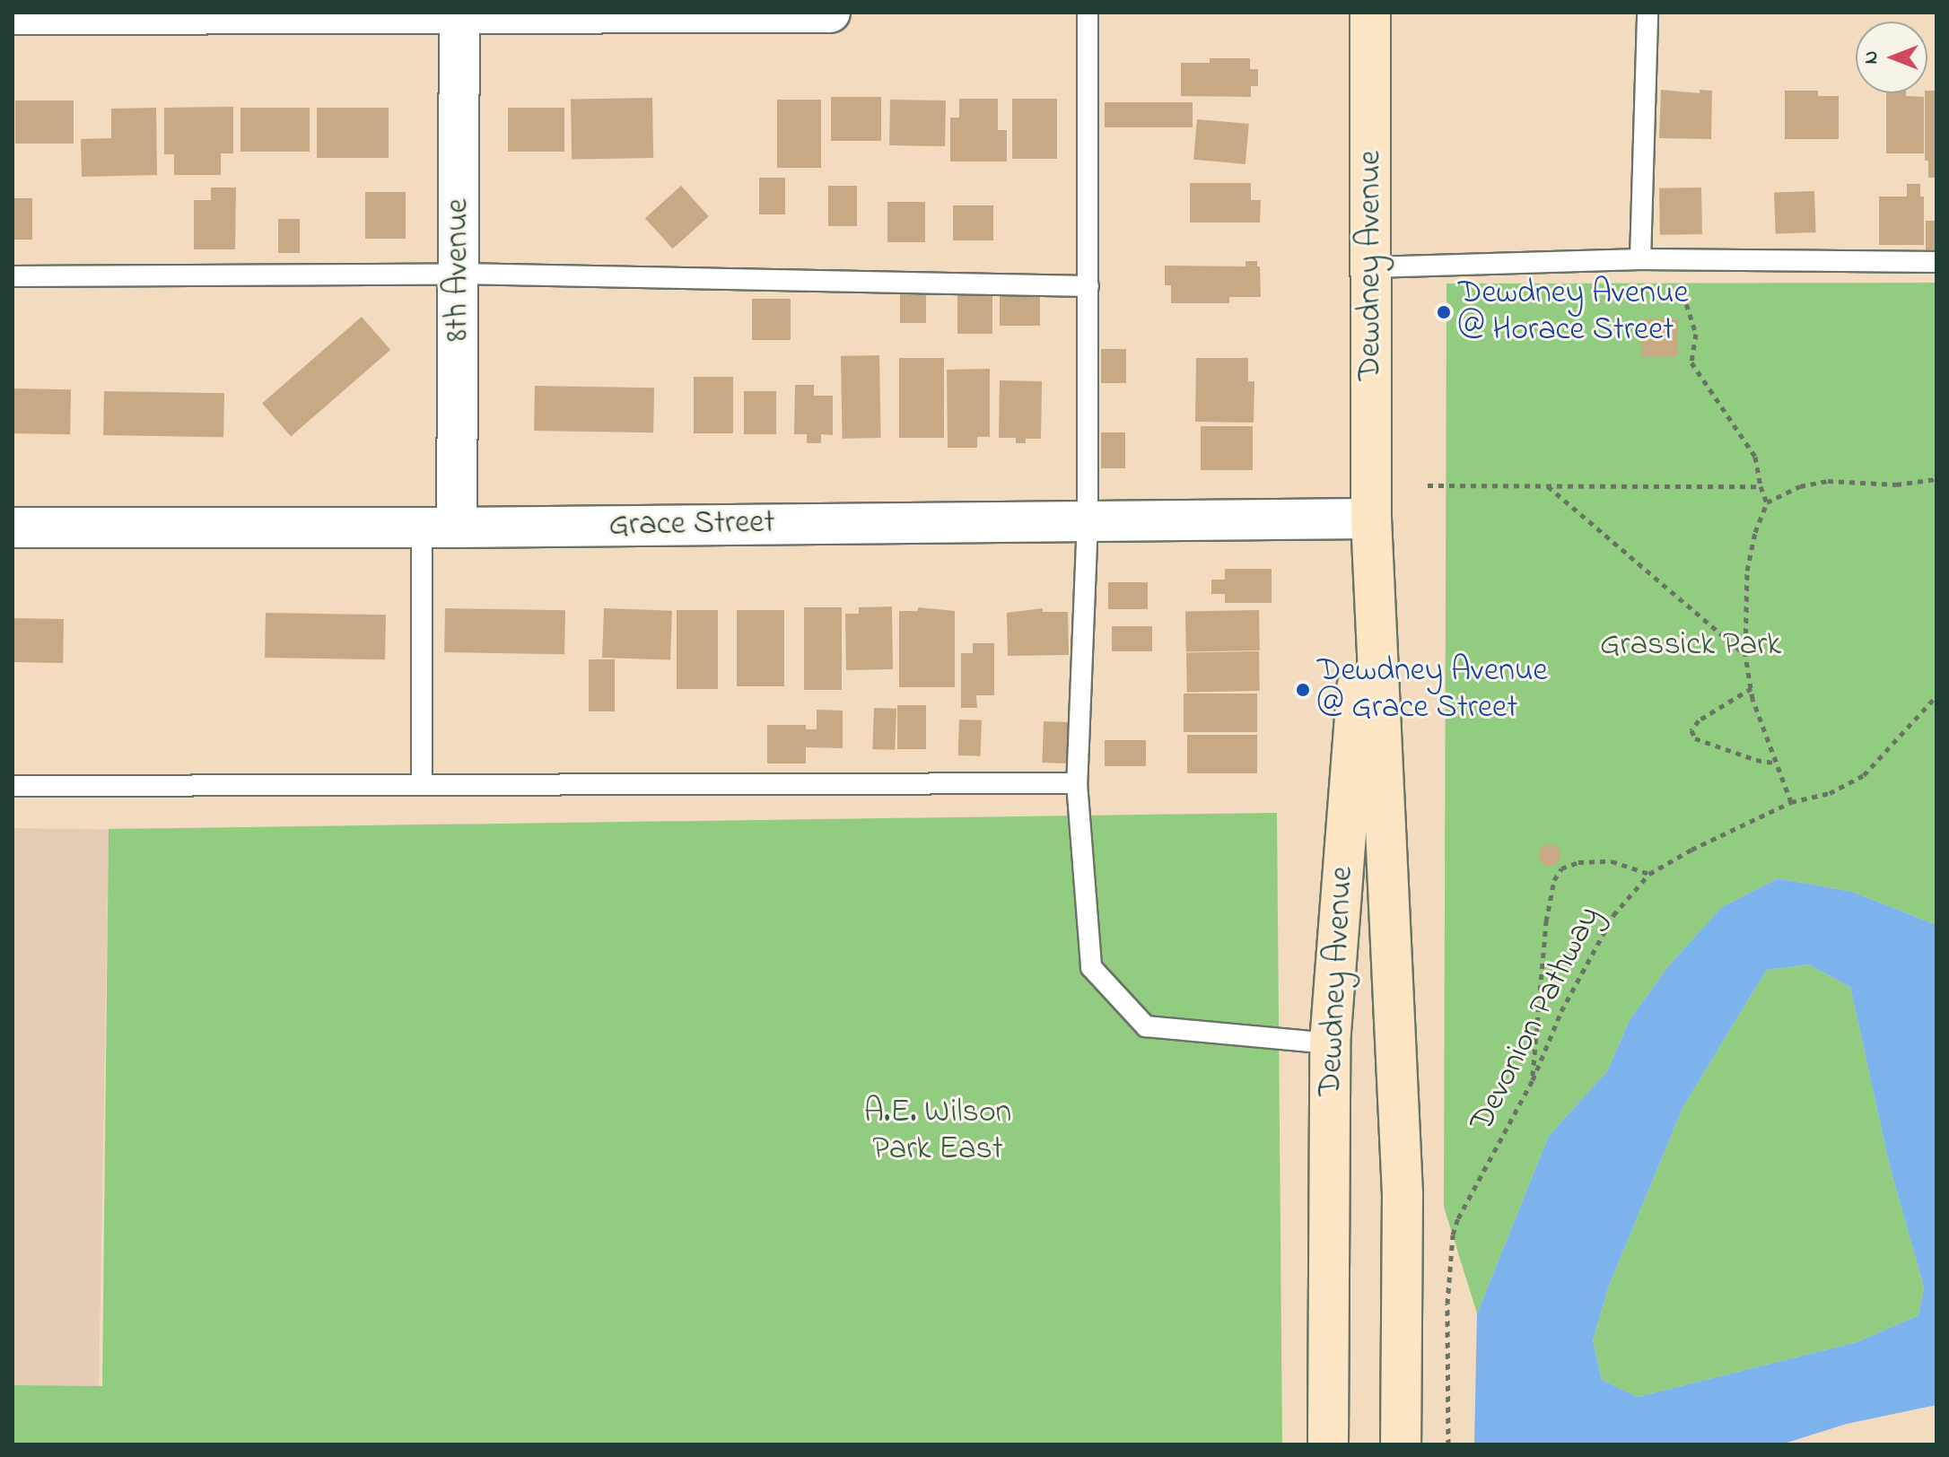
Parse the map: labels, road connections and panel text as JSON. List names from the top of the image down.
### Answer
{
  "streets": {
    "main road": ["Dewdney Avenue"],
    "street": ["8th Avenue", "Grace Street"],
    "path": ["Devonion Pathway"]
  },
  "crossings": [
    ["Dewdney Avenue", "Grace Street"],
    ["8th Avenue", "Grace Street"]
  ],
  "parks": ["Grassick Park", "A.E. Wilson Park East"],
  "places": ["Dewdney Avenue @ Horace Street", "Dewdney Avenue @ Grace Street"],
  "north": "left"
}
